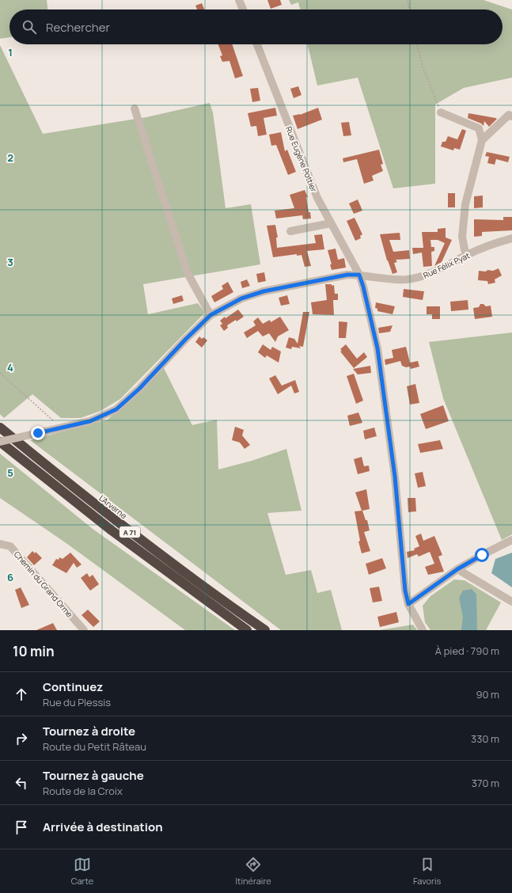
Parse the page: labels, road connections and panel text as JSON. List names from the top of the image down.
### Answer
{
  "streets": {
    "highway": ["L'Arverne", "A 71"],
    "street": ["Rue Eugène Pottier", "Rue Félix Pyat", "Chemin du Grand Orme"]
  },
  "crossings": [
    ["Rue Eugène Pottier", "Rue Félix Pyat"],
    ["Rue Félix Pyat", "A 71"]
  ],
  "page": {
    "search": "Rechercher",
    "heading": ["10 min", "À pied · 790 m"],
    "list": [
      ["Continuez", "Rue du Plessis", "90 m"],
      ["Tournez à droite", "Route du Petit Râteau", "330 m"],
      ["Tournez à gauche", "Route de la Croix", "370 m"],
      "Arrivée à destination"
    ],
    "nav": ["Carte", "Itinéraire", "Favoris"]
  },
  "grid": {
    "rows": [
      "1",
      "2",
      "3",
      "4",
      "5",
      "6"
    ]
  }
}
